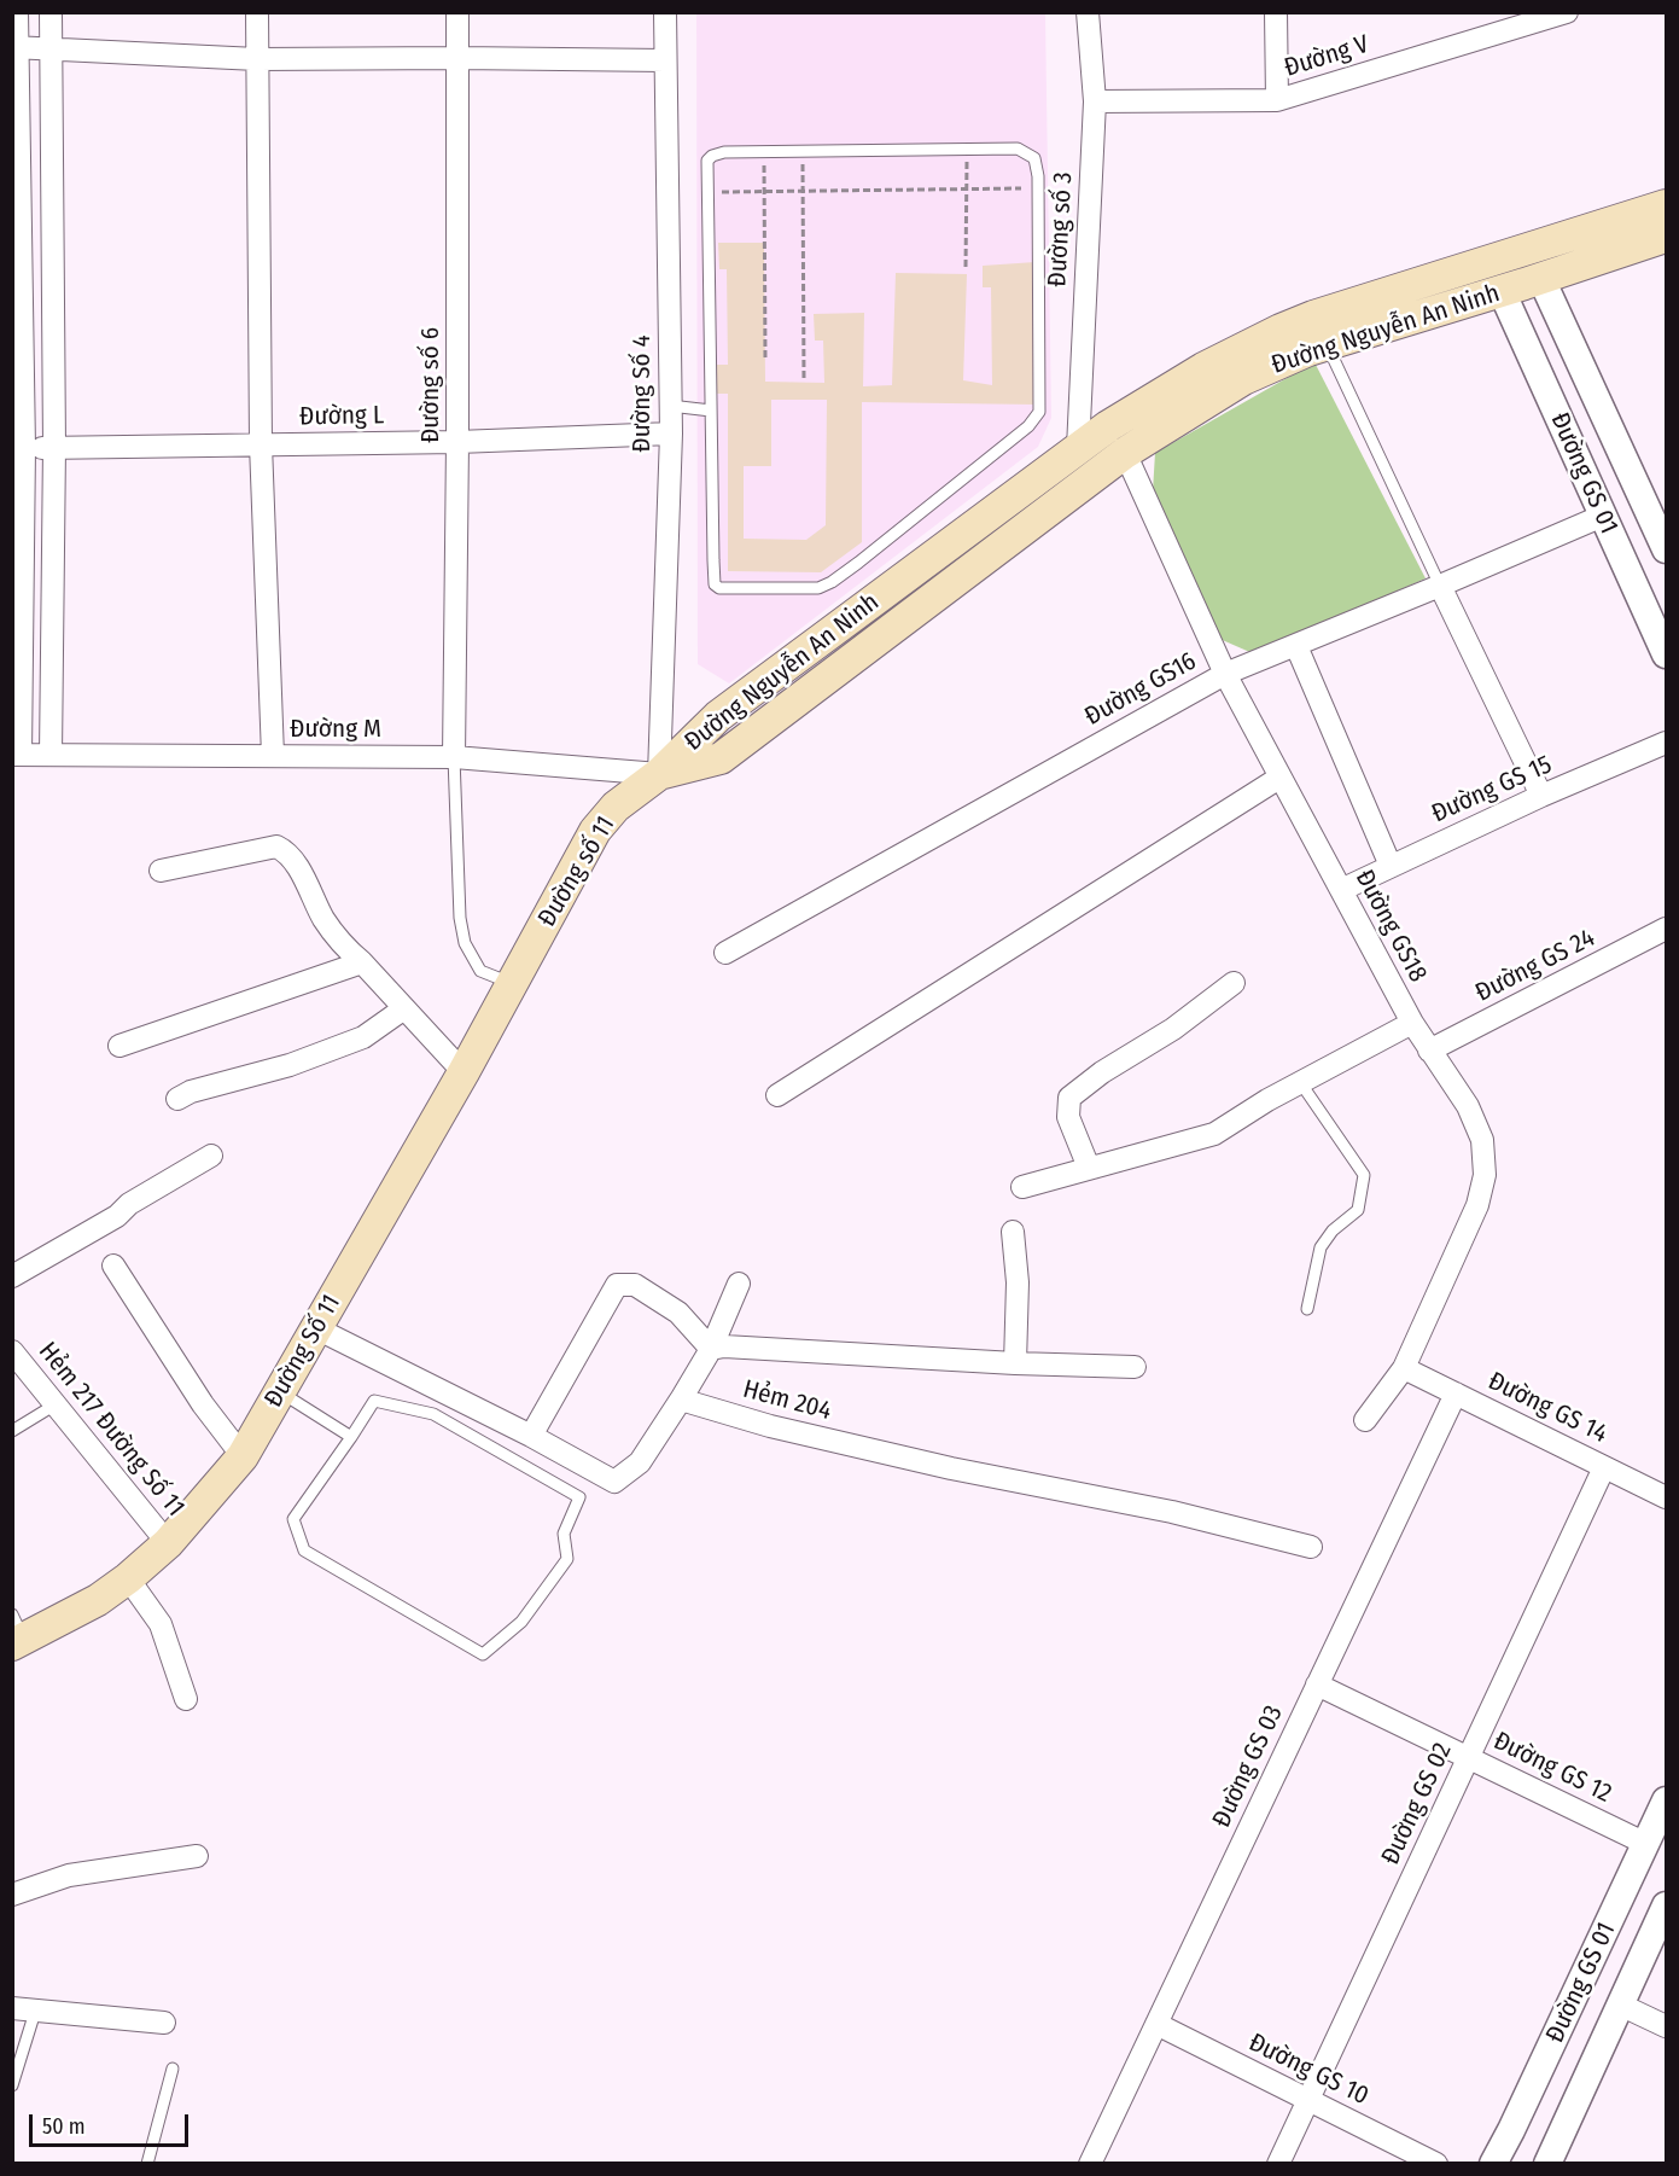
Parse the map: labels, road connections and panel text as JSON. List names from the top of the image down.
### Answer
{
  "streets": {
    "main road": ["Đường Nguyễn An Ninh", "Đường số 11", "Đường Số 11"],
    "street": [
      "Đường V",
      "Đường số 3",
      "Đường số 6",
      "Đường Số 4",
      "Đường L",
      "Đường GS 01",
      "Đường GS16",
      "Đường M",
      "Đường GS 15",
      "Đường GS18",
      "Đường GS 24",
      "Hẻm 204",
      "Đường GS 14",
      "Hẻm 217 Đường Số 11",
      "Đường GS 03",
      "Đường GS 12",
      "Đường GS 02",
      "Đường GS 10"
    ]
  },
  "crossings": [
    ["Đường V", "Đường số 3"],
    ["Đường số 3", "Đường Nguyễn An Ninh"],
    ["Đường Nguyễn An Ninh", "Đường Số 4"],
    ["Đường Nguyễn An Ninh", "Đường GS 01"],
    ["Đường Nguyễn An Ninh", "Đường M"],
    ["Đường Nguyễn An Ninh", "Đường số 11"],
    ["Đường Nguyễn An Ninh", "Đường GS18"],
    ["Đường số 6", "Đường L"],
    ["Đường số 6", "Đường M"],
    ["Đường Số 4", "Đường L"],
    ["Đường Số 4", "Đường M"],
    ["Đường Số 4", "Đường số 11"],
    ["Đường GS 01", "Đường GS16"],
    ["Đường GS 01", "Đường GS 12"],
    ["Đường GS16", "Đường GS18"],
    ["Đường M", "Đường số 11"],
    ["Đường GS 15", "Đường GS18"],
    ["Đường số 11", "Đường Số 11"],
    ["Đường GS18", "Đường GS 24"],
    ["Đường GS18", "Đường GS 14"],
    ["Đường Số 11", "Hẻm 217 Đường Số 11"],
    ["Đường GS 14", "Đường GS 03"],
    ["Đường GS 14", "Đường GS 02"],
    ["Đường GS 03", "Đường GS 12"],
    ["Đường GS 03", "Đường GS 10"],
    ["Đường GS 12", "Đường GS 02"],
    ["Đường GS 02", "Đường GS 10"]
  ],
  "scale_bar": "50 m"
}
